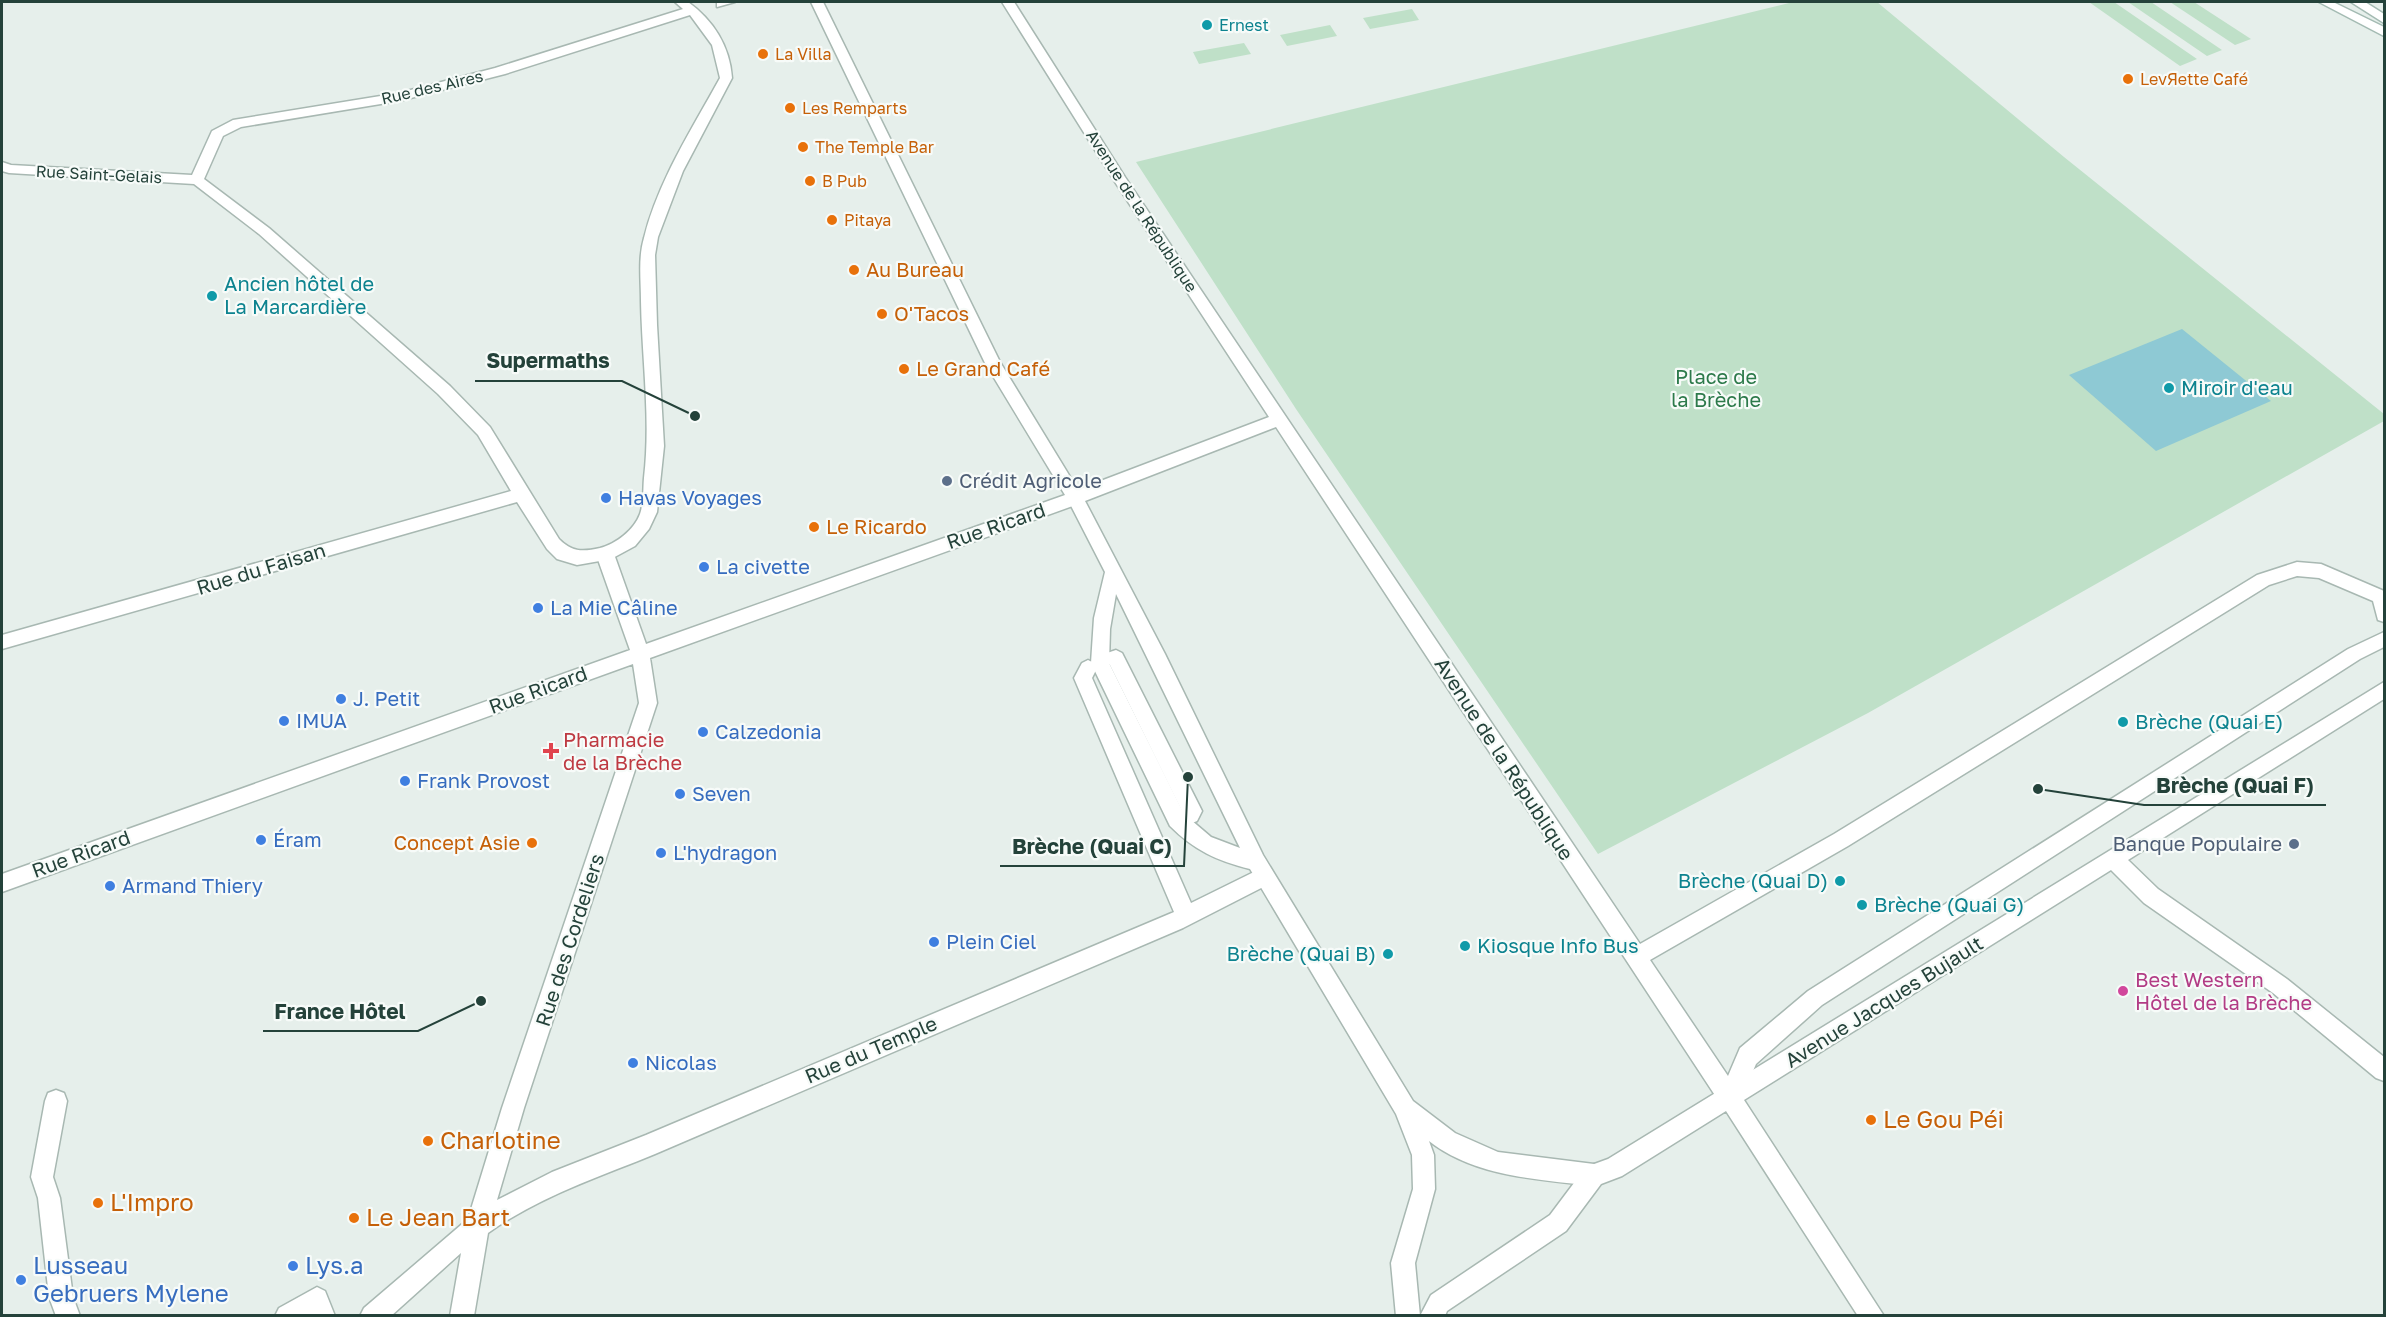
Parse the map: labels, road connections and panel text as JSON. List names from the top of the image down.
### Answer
{
  "streets": {
    "street": [
      "Rue des Aires",
      "Rue Saint-Gelais",
      "Avenue de la République",
      "Rue Ricard",
      "Rue du Faisan",
      "Rue des Cordeliers",
      "Avenue Jacques Bujault",
      "Rue du Temple"
    ]
  },
  "crossings": [
    ["Rue des Aires", "Rue Saint-Gelais"],
    ["Avenue de la République", "Avenue Jacques Bujault"],
    ["Rue Ricard", "Rue des Cordeliers"],
    ["Rue des Cordeliers", "Rue du Temple"]
  ],
  "parks": ["Place de la Brèche"],
  "places": {
    "other": [
      "Ernest",
      "La Villa",
      "LevЯette Café",
      "Les Remparts",
      "The Temple Bar",
      "B Pub",
      "Pitaya",
      "Au Bureau",
      "Ancien hôtel de La Marcardière",
      "O'Tacos",
      "Le Grand Café",
      "Miroir d'eau",
      "Supermaths",
      "Crédit Agricole",
      "Havas Voyages",
      "Le Ricardo",
      "La civette",
      "La Mie Câline",
      "J. Petit",
      "IMUA",
      "Brèche (Quai E)",
      "Calzedonia",
      "Brèche (Quai C)",
      "Frank Provost",
      "Brèche (Quai F)",
      "Seven",
      "Éram",
      "Concept Asie",
      "Banque Populaire",
      "L'hydragon",
      "Brèche (Quai D)",
      "Armand Thiery",
      "Brèche (Quai G)",
      "Plein Ciel",
      "Kiosque Info Bus",
      "Brèche (Quai B)",
      "Best Western Hôtel de la Brèche",
      "France Hôtel",
      "Nicolas",
      "Le Gou Péi",
      "Charlotine",
      "L'Impro",
      "Le Jean Bart",
      "Lys.a",
      "Lusseau Gebruers Mylene"
    ],
    "health": ["Pharmacie de la Brèche"]
  }
}
